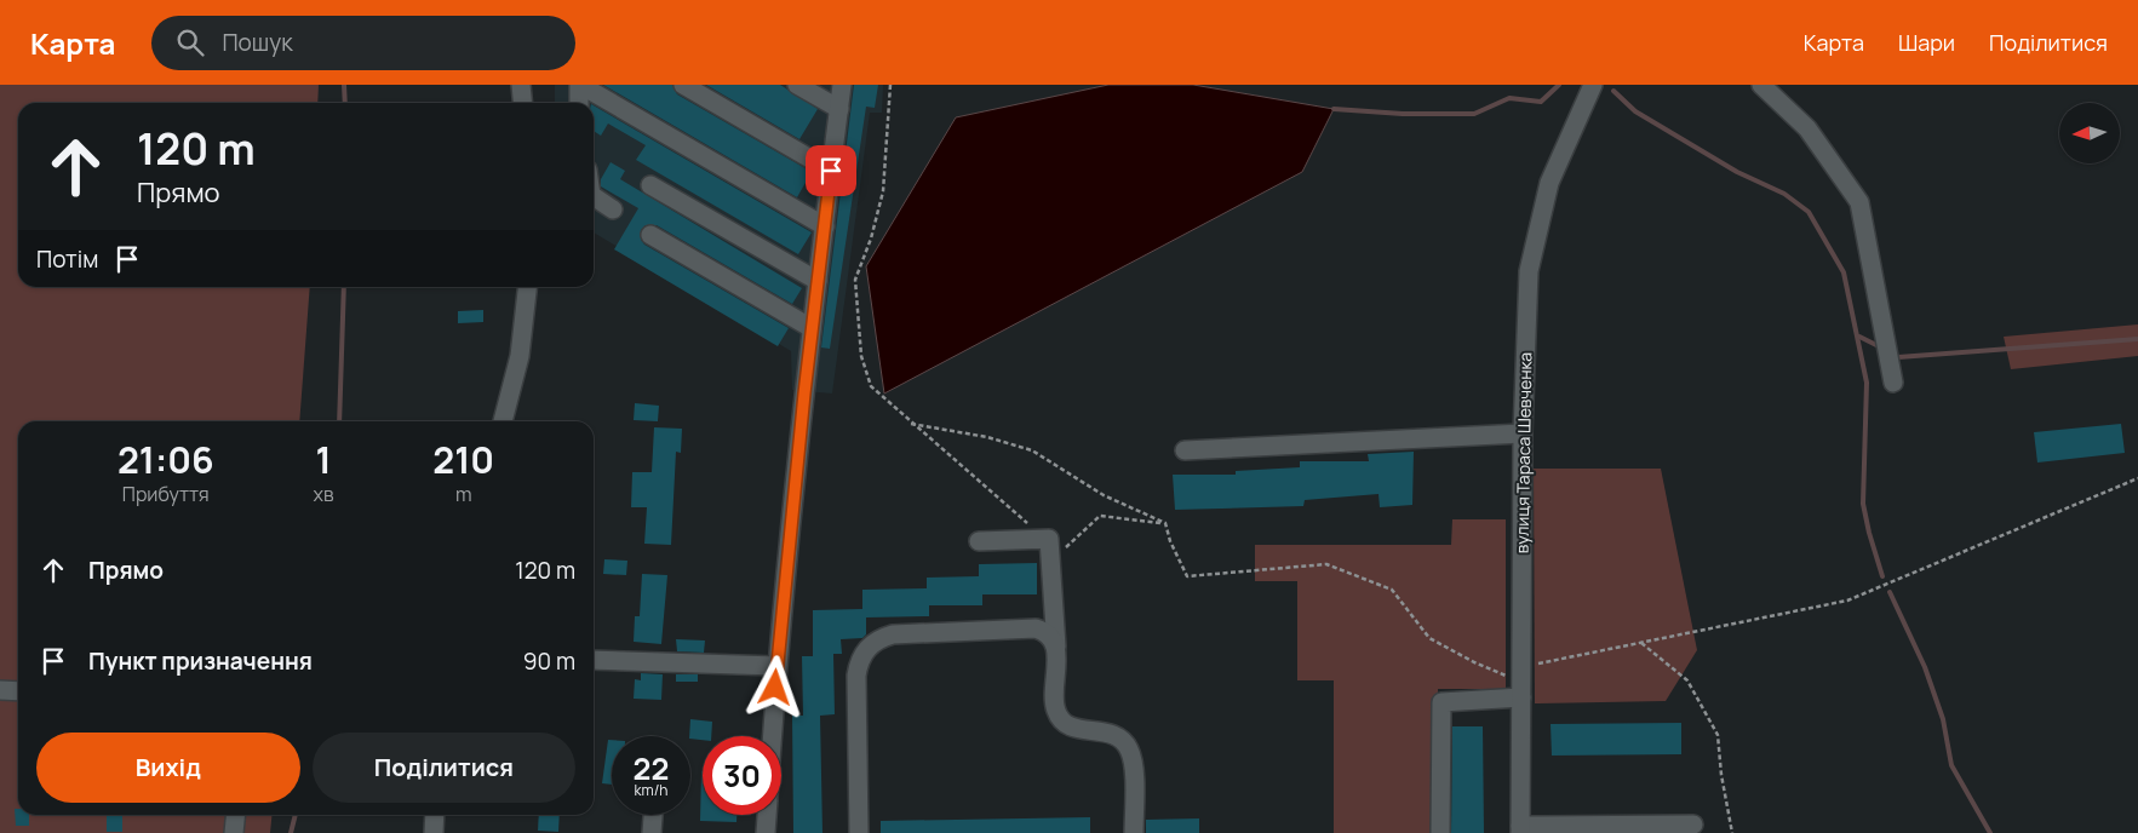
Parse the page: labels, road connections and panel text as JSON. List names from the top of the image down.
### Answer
{
  "streets": {
    "street": ["вулиця Тараса Шевченка"]
  },
  "north": "left",
  "page": {
    "header": "Карта",
    "search": "Пошук",
    "nav": ["Карта", "Шари", "Поділитися"],
    "turn": ["120 m", "Прямо"],
    "then": "Потім",
    "eta": [
      "21:06",
      "Прибуття",
      "1",
      "хв",
      "210",
      "m"
    ],
    "list": [
      {
        "name": "Прямо",
        "value": "120 m"
      },
      {
        "name": "Пункт призначення",
        "value": "90 m"
      }
    ],
    "buttons": ["Вихід", "Поділитися"],
    "speed": "22 km/h",
    "limit": "30"
  }
}
